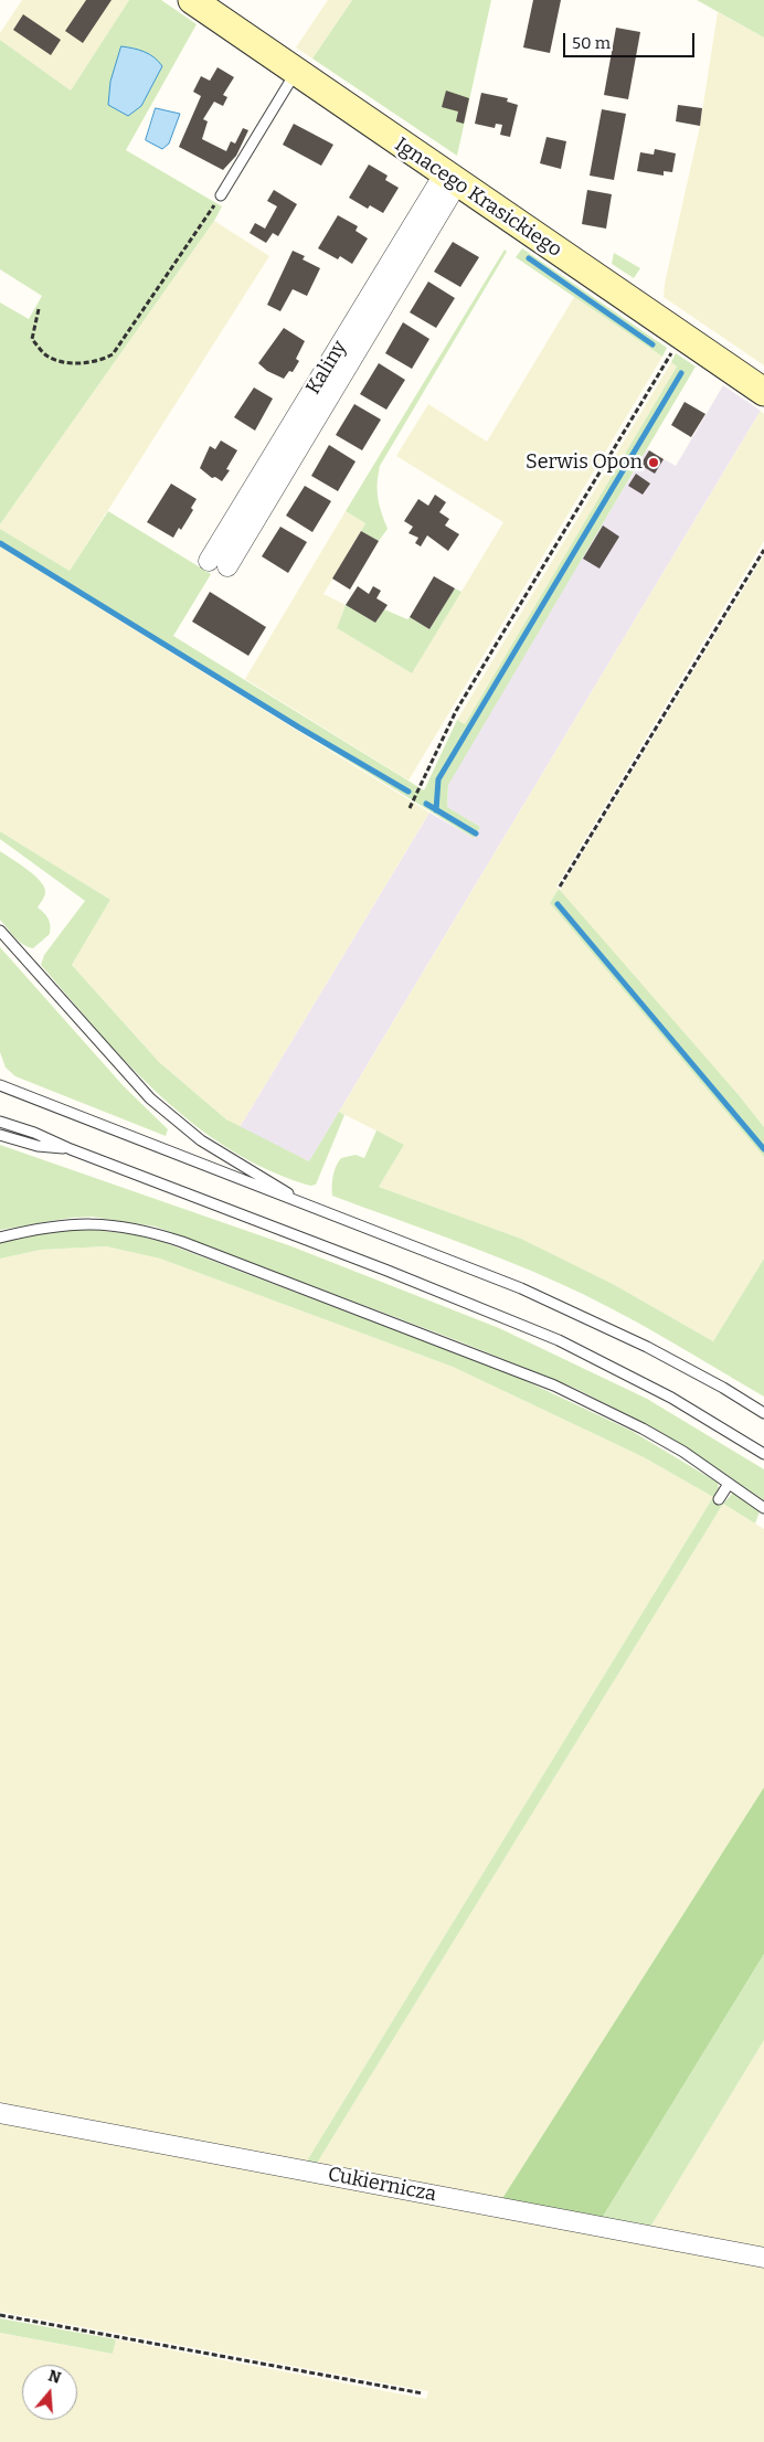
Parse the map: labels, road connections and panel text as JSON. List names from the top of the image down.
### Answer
{
  "streets": {
    "street": ["Ignacego Krasickiego", "Kaliny", "Cukiernicza"]
  },
  "crossings": [
    ["Ignacego Krasickiego", "Kaliny"]
  ],
  "places": ["Serwis Opon"],
  "scale_bar": "50 m",
  "north": "top"
}
